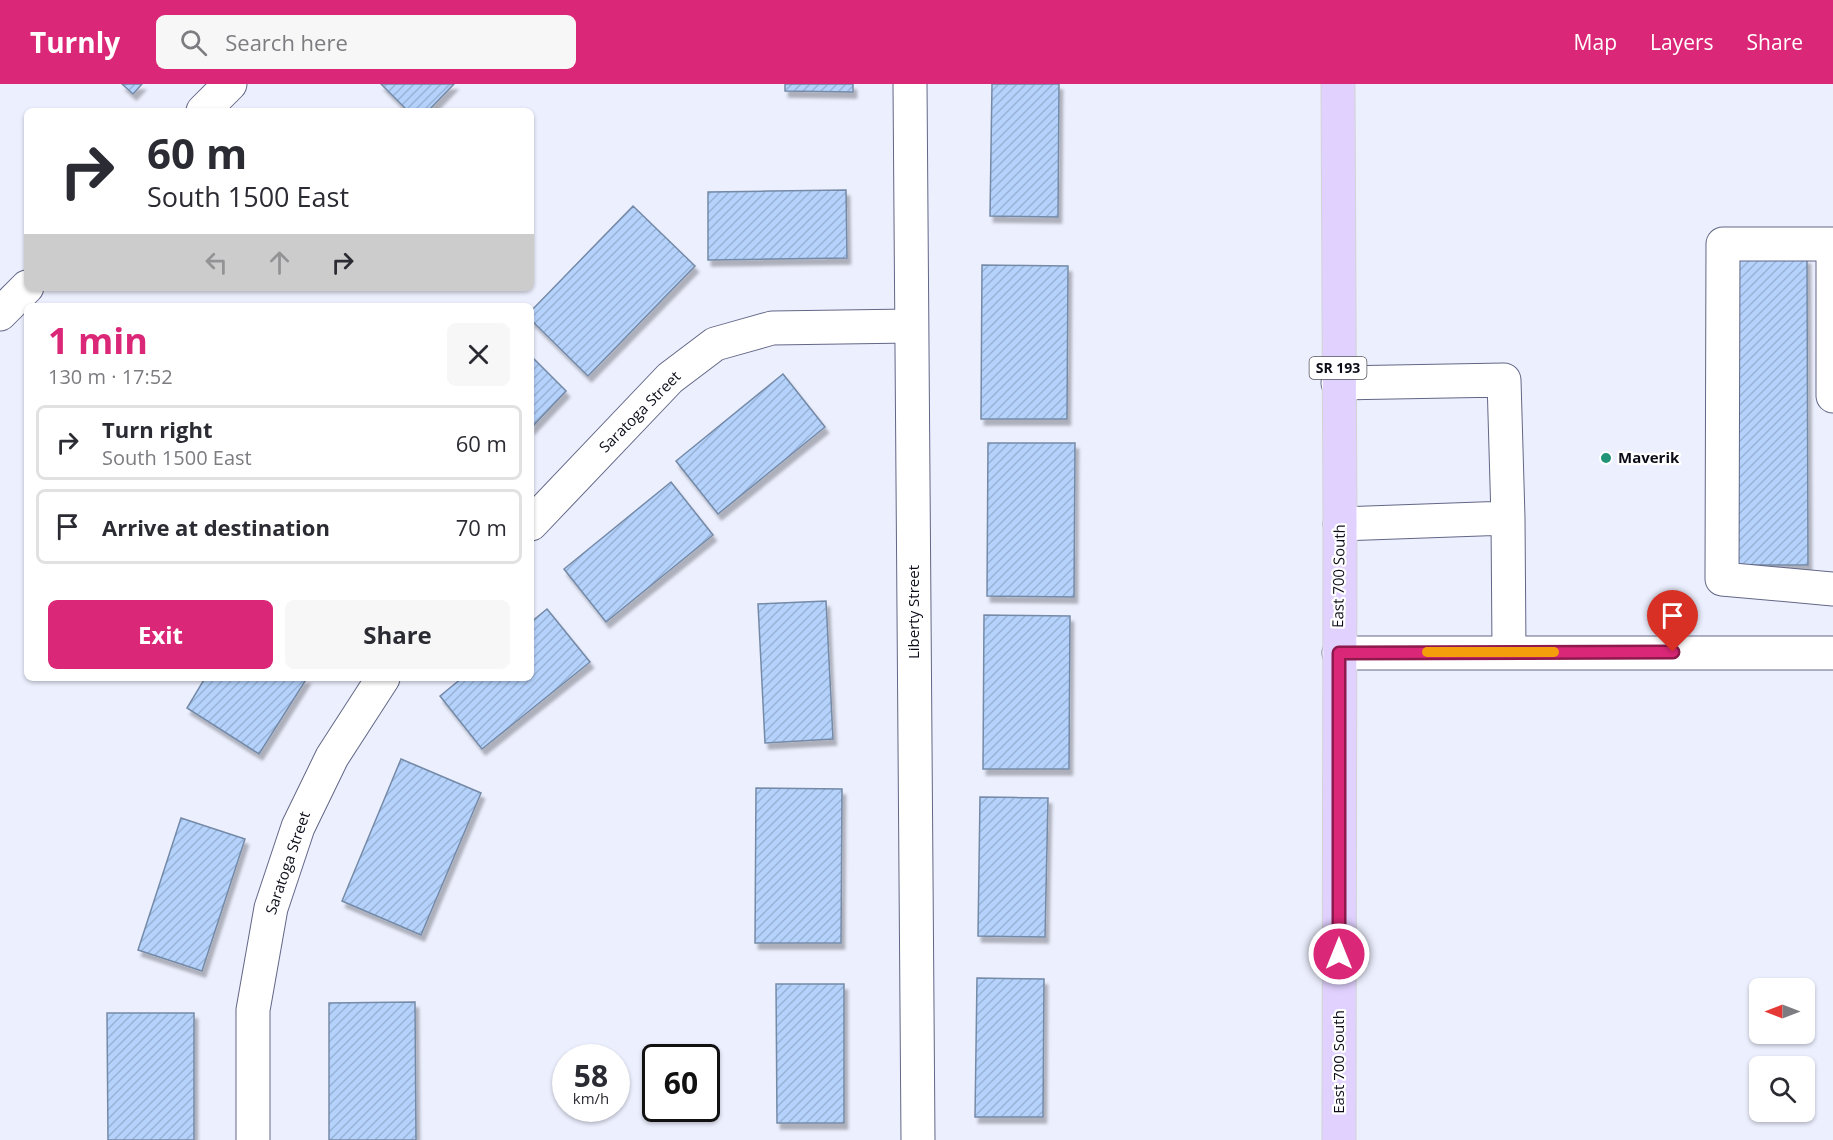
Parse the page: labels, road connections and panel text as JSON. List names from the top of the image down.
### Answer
{
  "streets": {
    "main road": ["SR 193", "East 700 South"],
    "street": ["Saratoga Street", "Liberty Street"]
  },
  "crossings": [
    ["Saratoga Street", "Liberty Street"]
  ],
  "places": ["Maverik"],
  "north": "left",
  "page": {
    "header": "Turnly",
    "search": "Search here",
    "nav": ["Map", "Layers", "Share"],
    "turn": ["60 m", "South 1500 East"],
    "heading": ["1 min", "130 m · 17:52"],
    "list": [
      {
        "name": "Turn right",
        "note": "South 1500 East",
        "value": "60 m"
      },
      {
        "name": "Arrive at destination",
        "value": "70 m"
      }
    ],
    "buttons": ["Exit", "Share"],
    "speed": "58 km/h",
    "limit": "60"
  }
}
